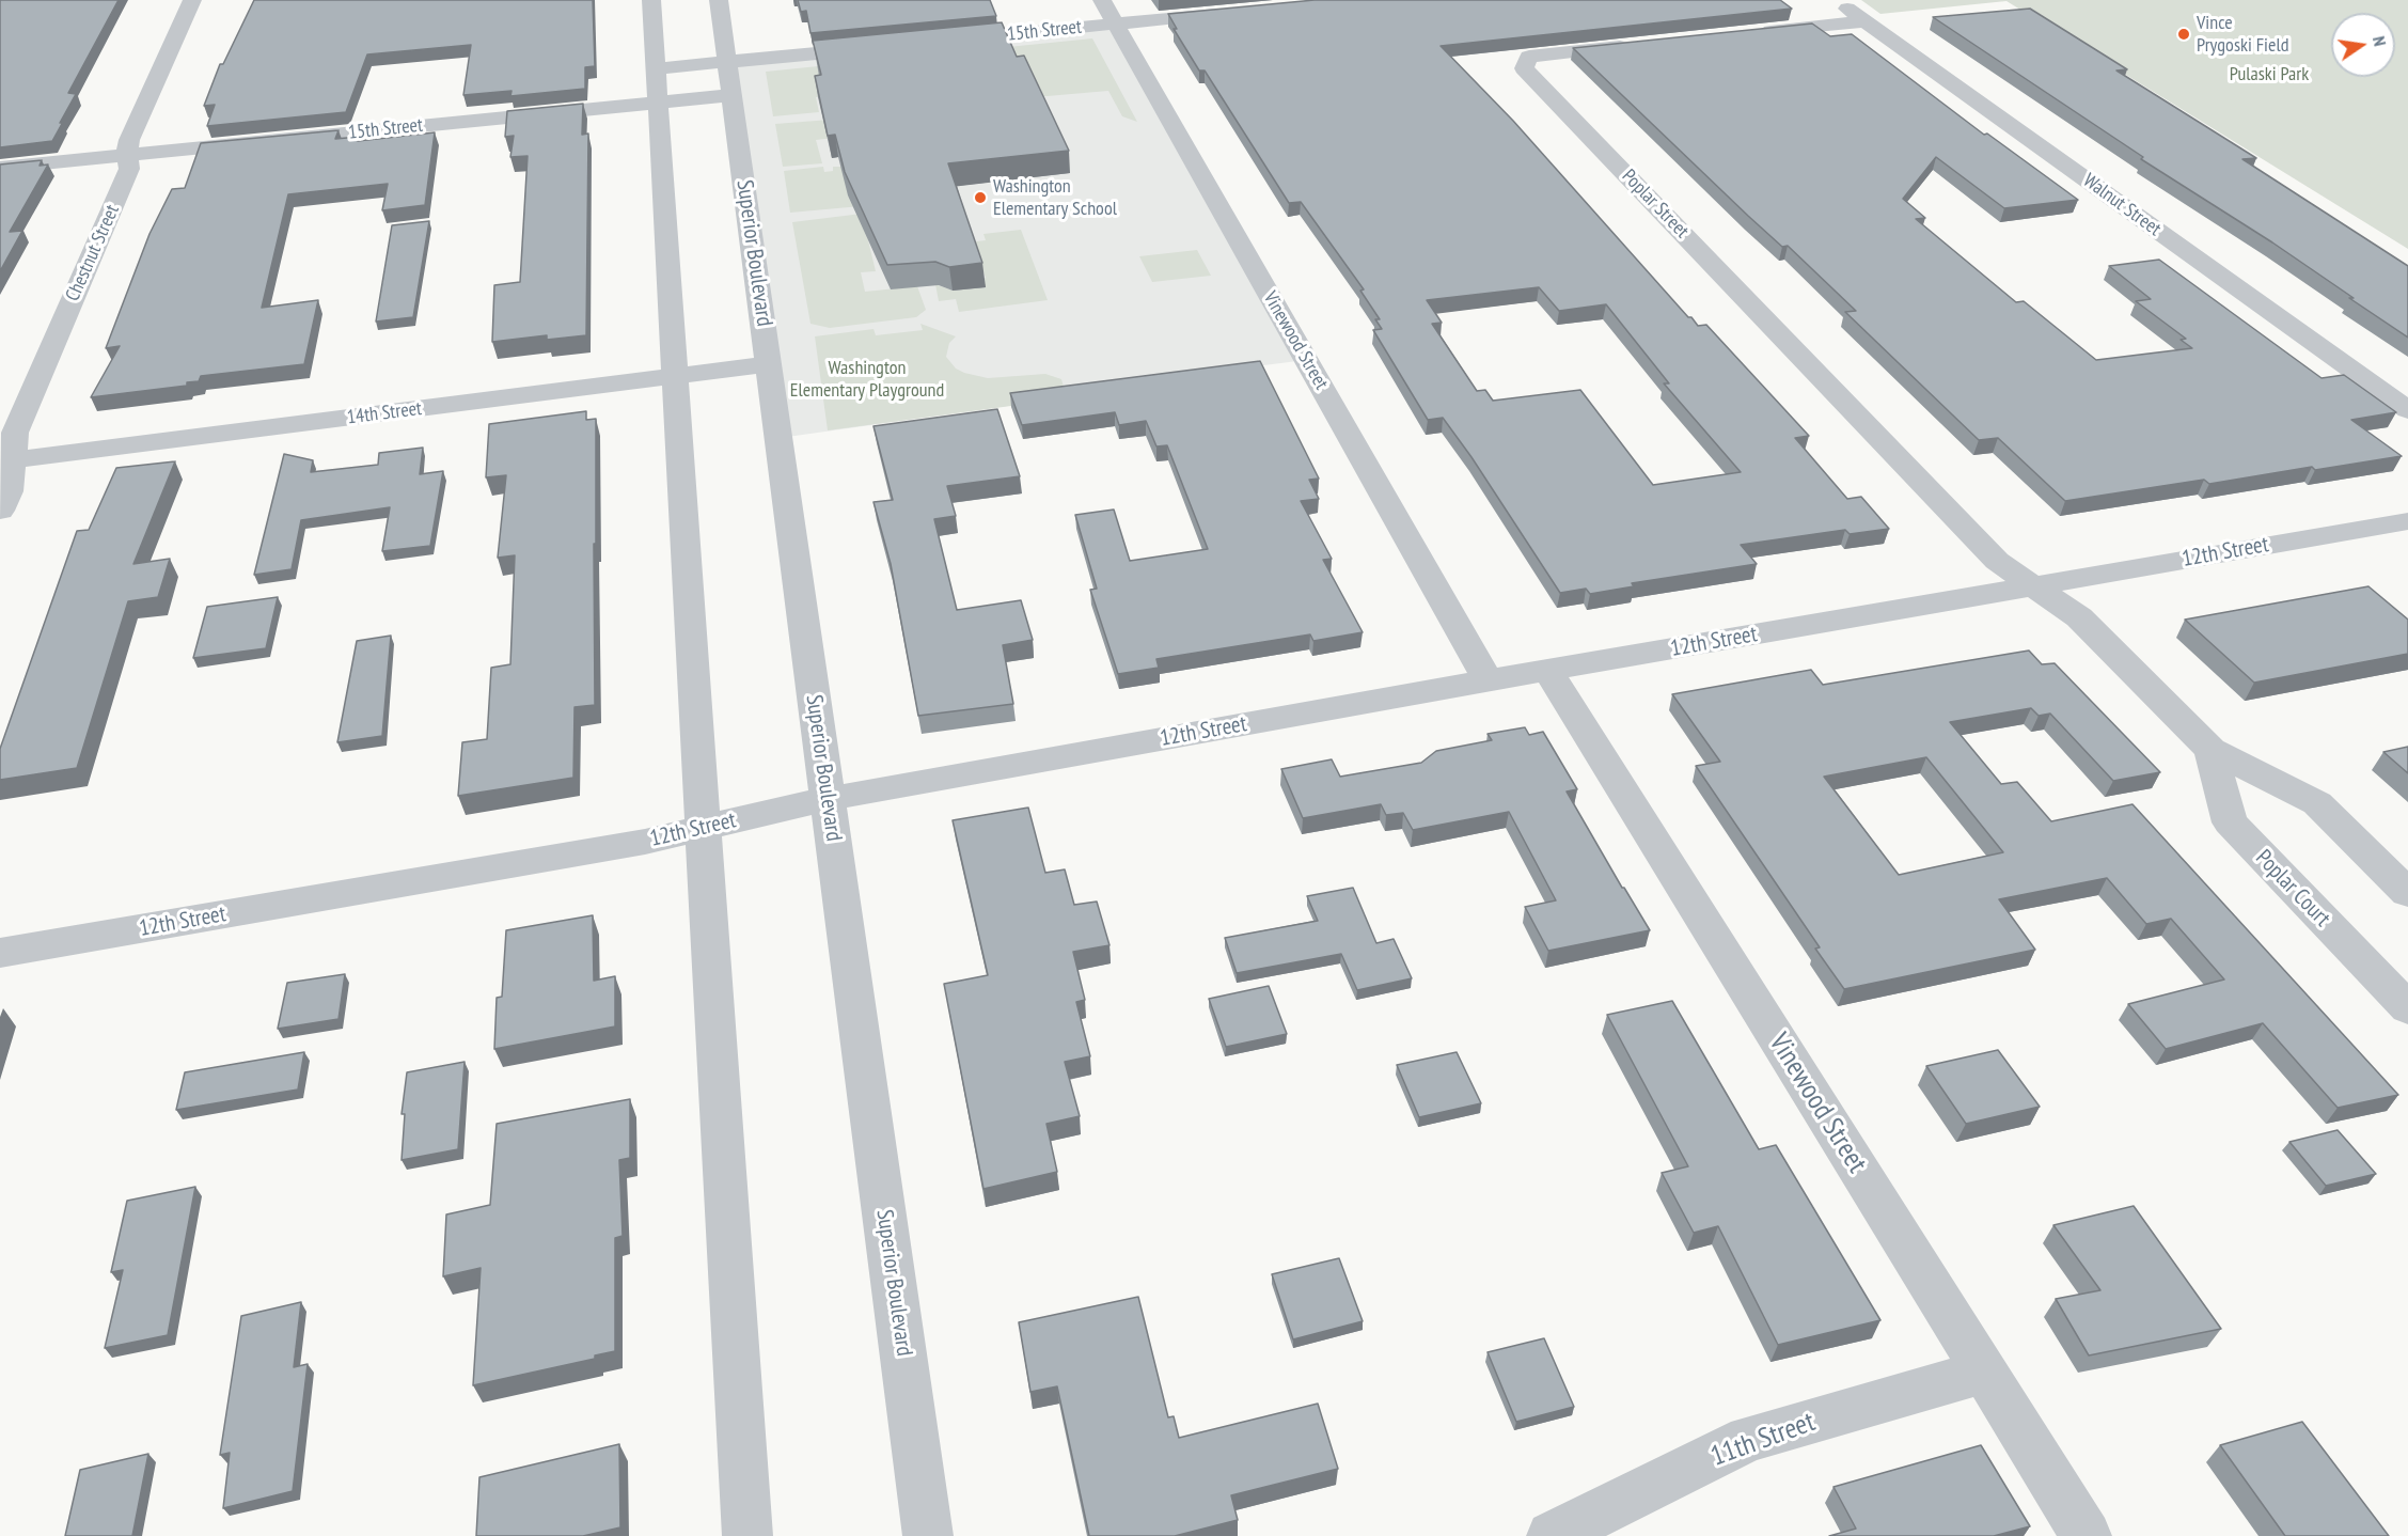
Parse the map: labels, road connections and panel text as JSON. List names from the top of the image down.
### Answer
{
  "streets": {
    "street": [
      "15th Street",
      "Poplar Street",
      "Walnut Street",
      "Chestnut Street",
      "Superior Boulevard",
      "Vinewood Street",
      "14th Street",
      "12th Street",
      "Poplar Court",
      "11th Street"
    ]
  },
  "crossings": [
    ["15th Street", "Chestnut Street"],
    ["15th Street", "Superior Boulevard"],
    ["15th Street", "Vinewood Street"],
    ["Poplar Street", "12th Street"],
    ["Poplar Street", "Poplar Court"],
    ["Chestnut Street", "14th Street"],
    ["Superior Boulevard", "14th Street"],
    ["Superior Boulevard", "12th Street"],
    ["Vinewood Street", "12th Street"],
    ["Vinewood Street", "11th Street"],
    ["12th Street", "Poplar Court"]
  ],
  "parks": ["Pulaski Park", "Washington Elementary Playground"],
  "places": ["Vince Prygoski Field", "Washington Elementary School"],
  "north": "right"
}
